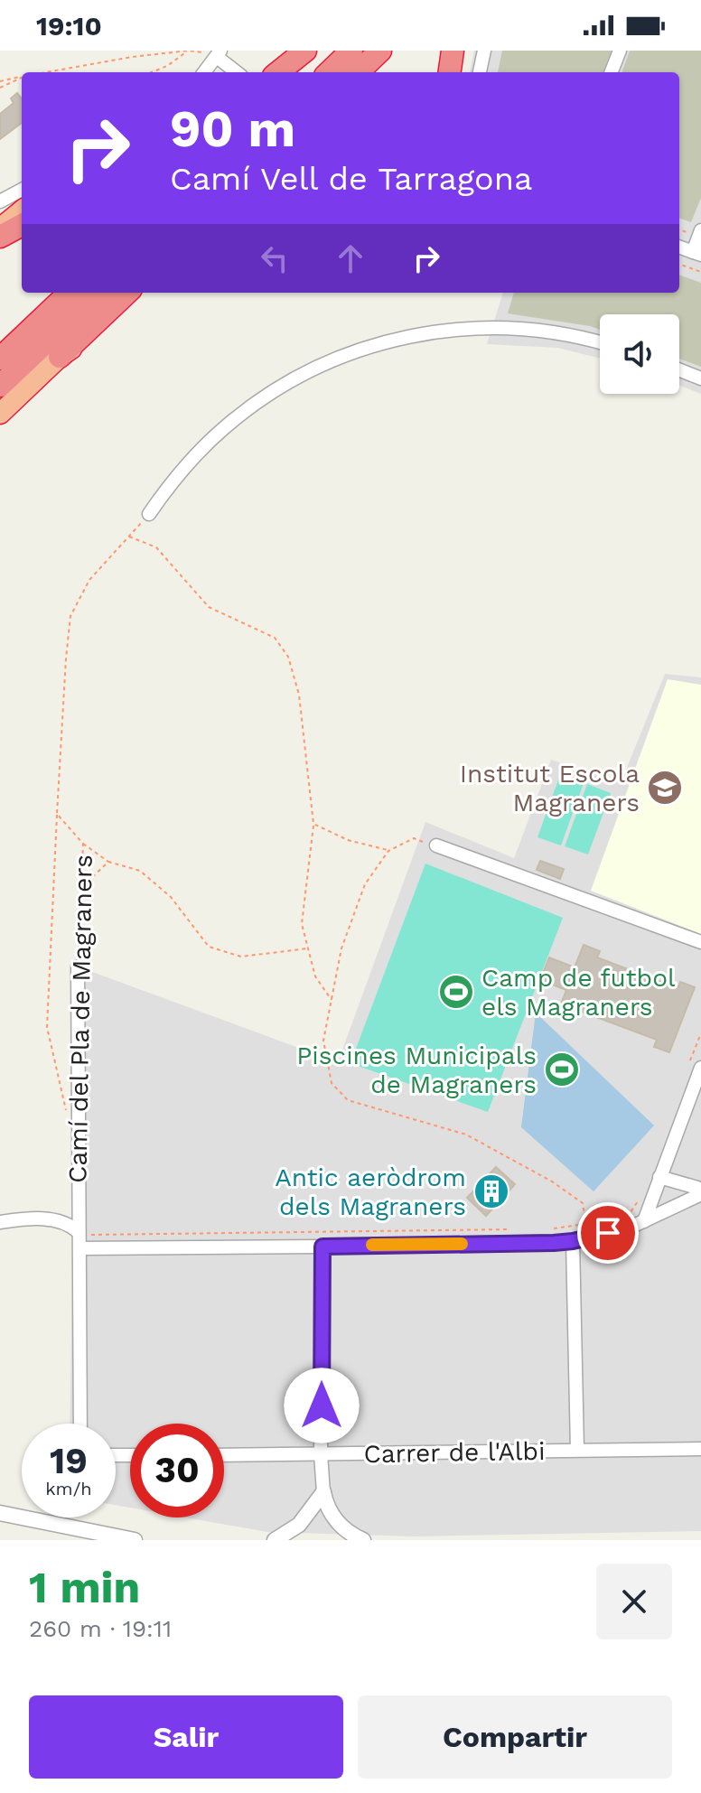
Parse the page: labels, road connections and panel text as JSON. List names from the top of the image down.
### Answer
{
  "streets": {
    "street": ["Camí del Pla de Magraners", "Carrer de l'Albi"]
  },
  "places": {
    "school or university": ["Institut Escola Magraners"],
    "sports": ["Camp de futbol els Magraners", "Piscines Municipals de Magraners"],
    "building": ["Antic aeròdrom dels Magraners"]
  },
  "page": {
    "status": "19:10",
    "turn": ["90 m", "Camí Vell de Tarragona"],
    "speed": "19 km/h",
    "limit": "30",
    "heading": ["1 min", "260 m · 19:11"],
    "buttons": ["Salir", "Compartir"]
  }
}
